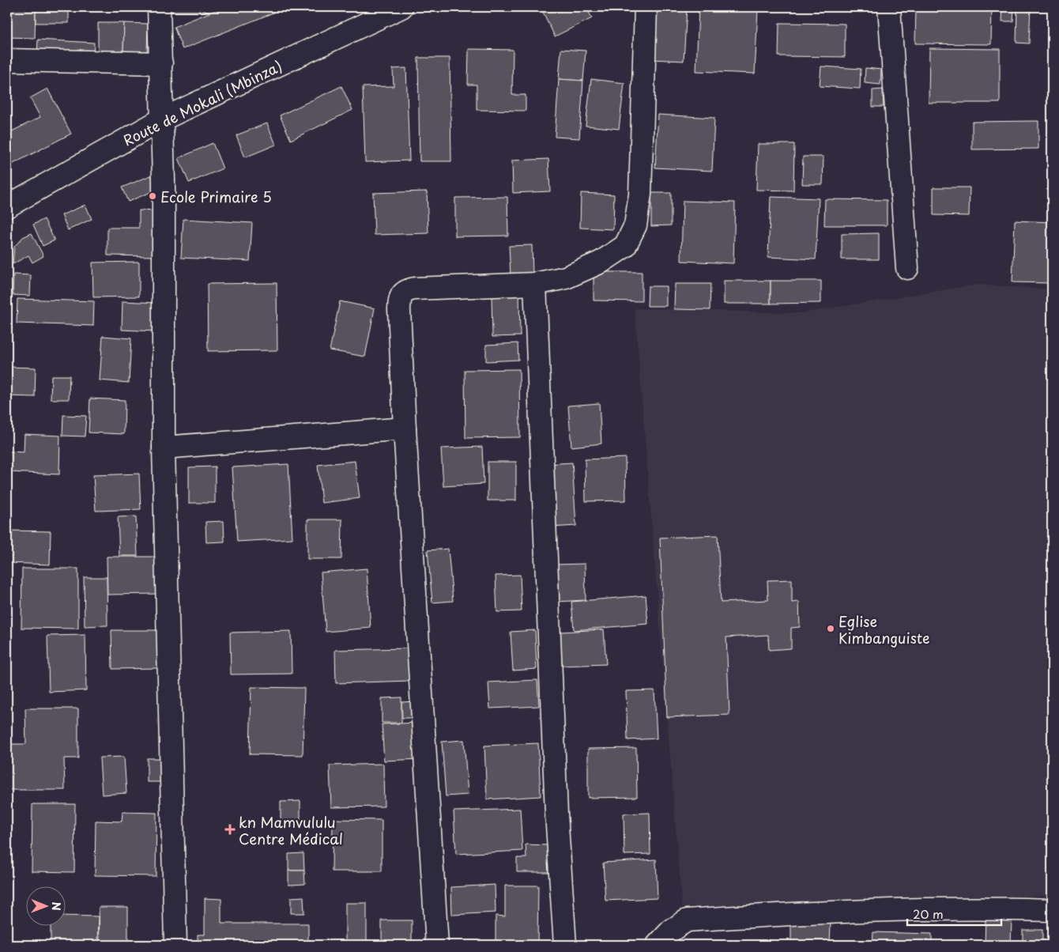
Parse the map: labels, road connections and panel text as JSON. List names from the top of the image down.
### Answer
{
  "streets": {
    "street": ["Route de Mokali (Mbinza)"]
  },
  "places": {
    "other": ["Ecole Primaire 5", "Eglise Kimbanguiste"],
    "health": ["kn Mamvululu Centre Médical"]
  },
  "scale_bar": "20 m",
  "north": "right"
}
